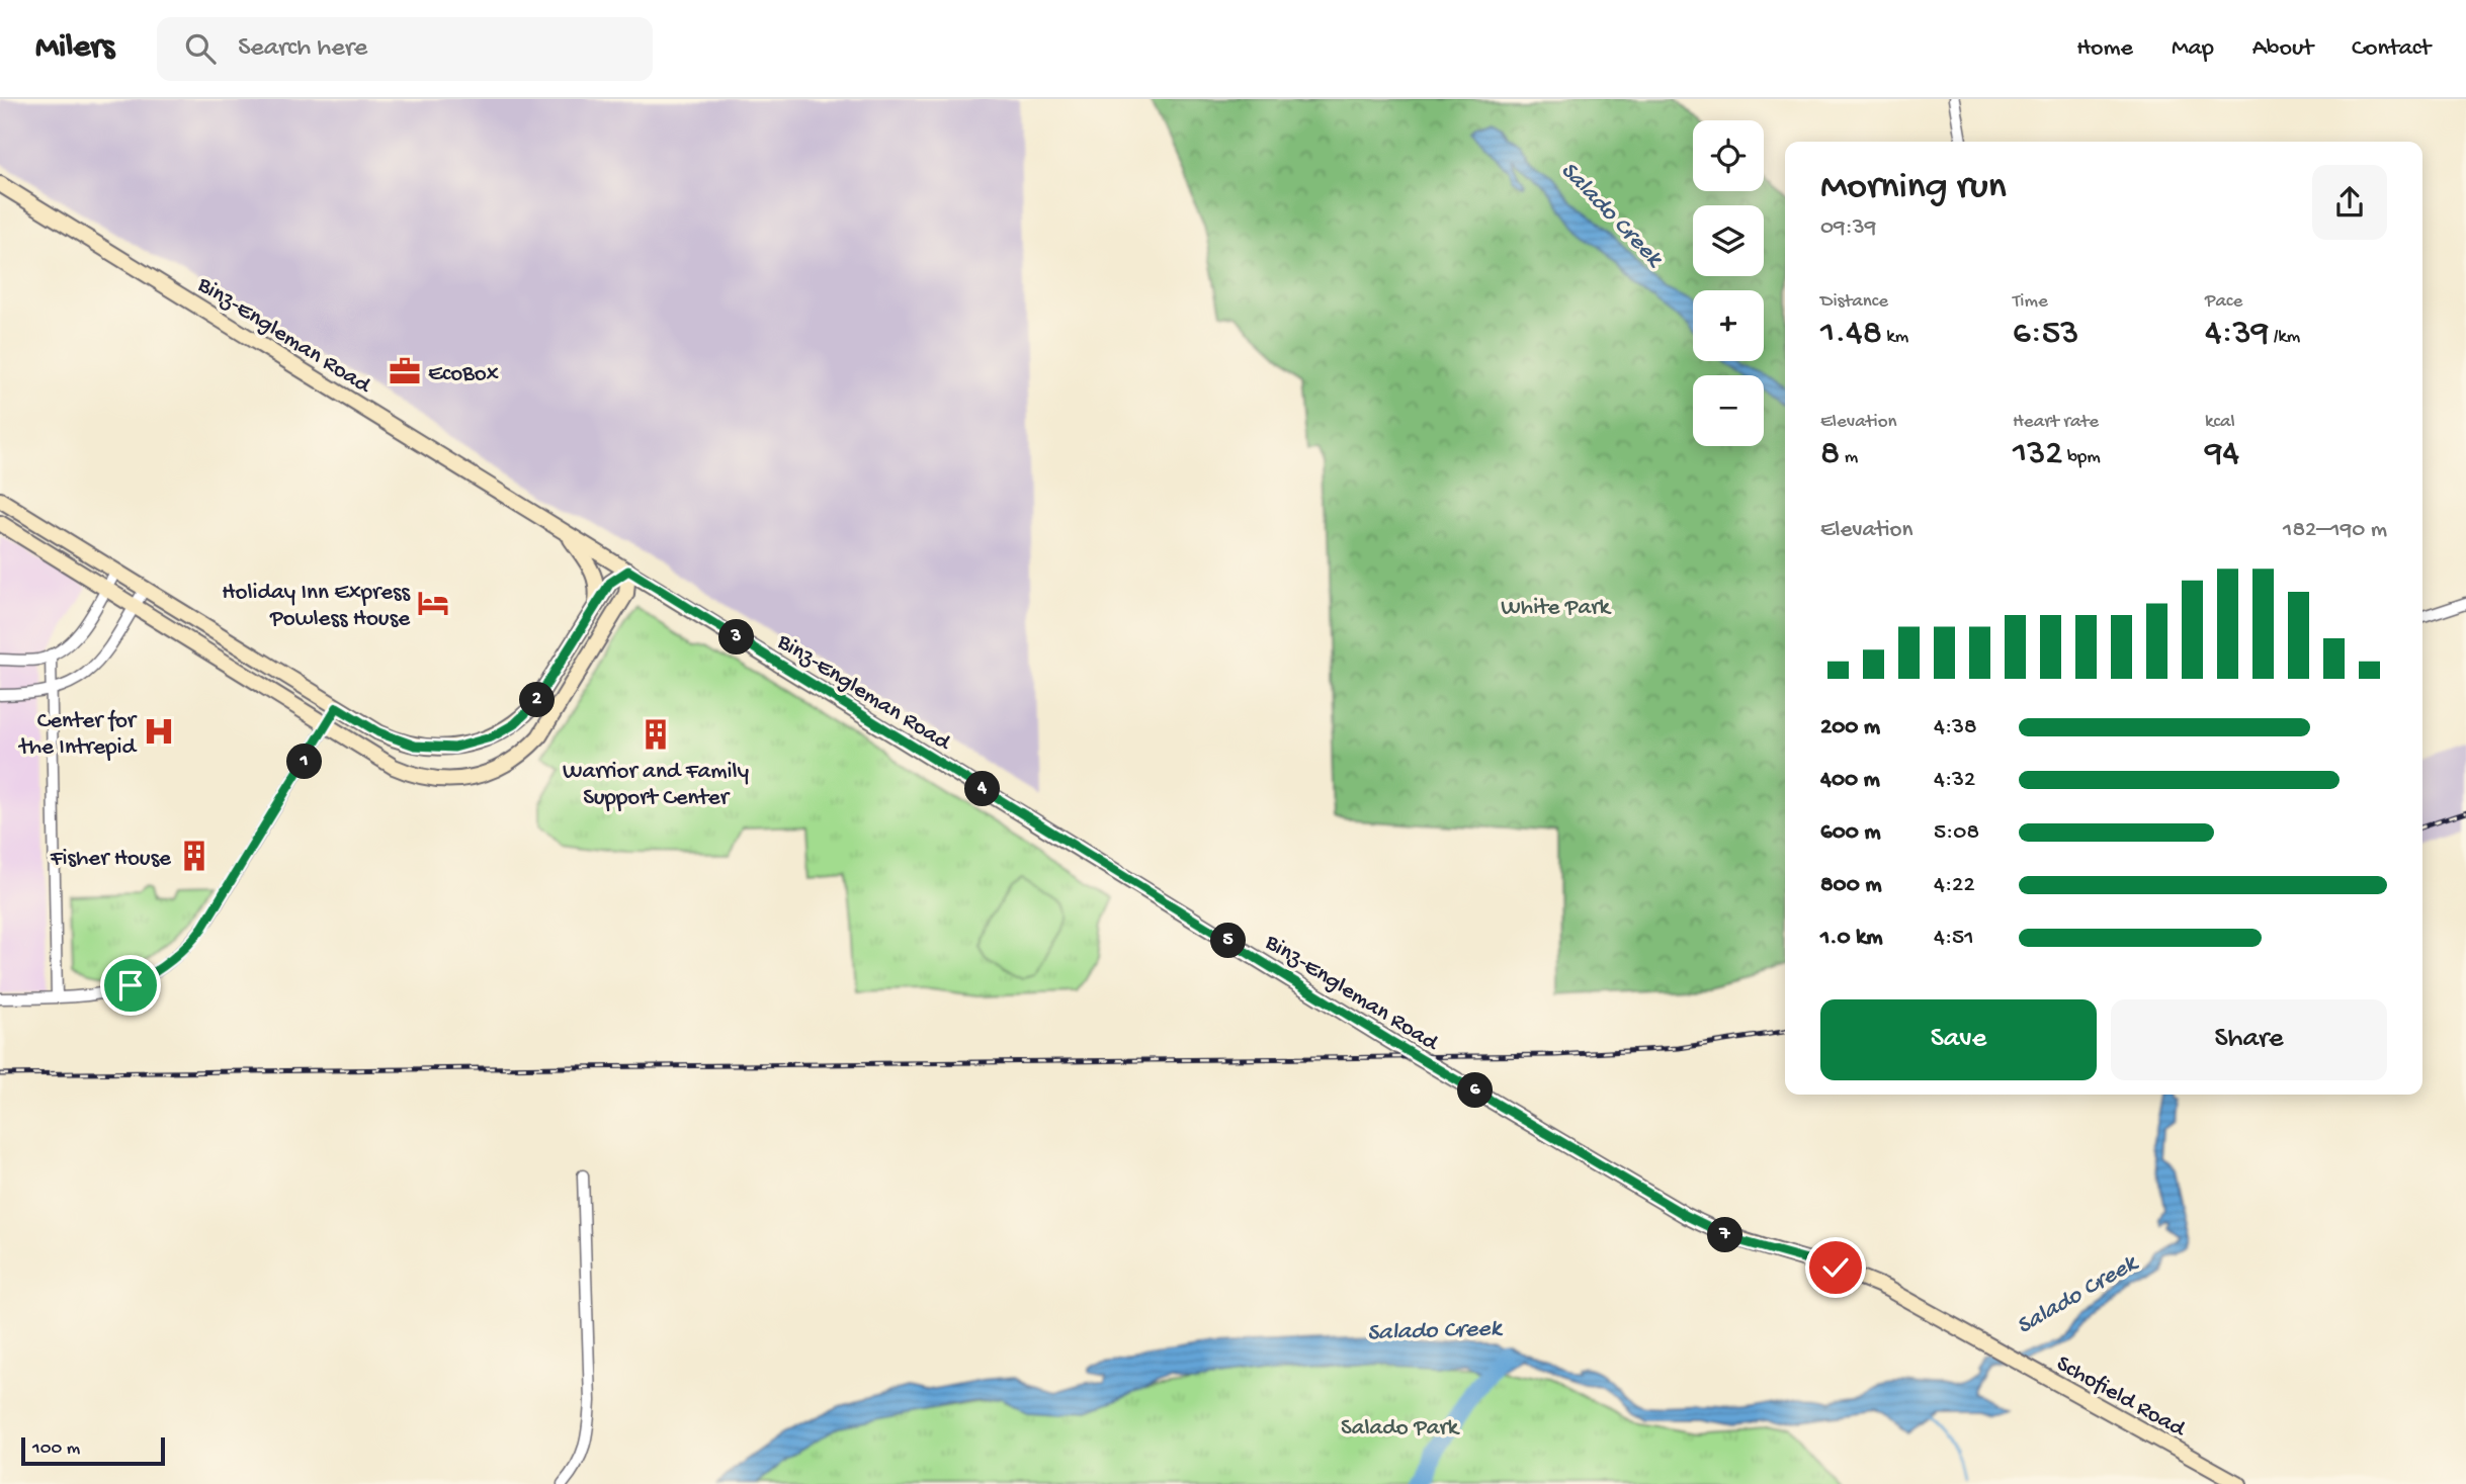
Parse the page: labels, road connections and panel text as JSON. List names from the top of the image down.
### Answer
{
  "streets": {
    "street": ["Binz-Engleman Road", "Schofield Road"]
  },
  "crossings": [
    ["Binz-Engleman Road", "Schofield Road"]
  ],
  "water": ["Salado Creek"],
  "parks": ["White Park", "Salado Park"],
  "places": {
    "office": ["EcoBox"],
    "hotel": ["Holiday Inn Express Powless House"],
    "hospital": ["Center for the Intrepid"],
    "building": ["Warrior and Family Support Center", "Fisher House"]
  },
  "scale_bar": "100 m",
  "page": {
    "header": "Milers",
    "search": "Search here",
    "nav": [
      "Home",
      "Map",
      "About",
      "Contact"
    ],
    "map_buttons": ["+", "−"],
    "heading": ["Morning run", "09:39"],
    "stats": [
      ["Distance", "1.48 km"],
      ["Time", "6:53"],
      ["Pace", "4:39 /km"],
      ["Elevation", "8 m"],
      ["Heart rate", "132 bpm"],
      ["kcal", "94"]
    ],
    "chart": ["Elevation", "182–190 m"],
    "pins": [
      "3",
      "2",
      "1",
      "4",
      "5",
      "6",
      "7"
    ],
    "list": [
      {
        "name": "200 m",
        "note": "4:38"
      },
      {
        "name": "400 m",
        "note": "4:32"
      },
      {
        "name": "600 m",
        "note": "5:08"
      },
      {
        "name": "800 m",
        "note": "4:22"
      },
      {
        "name": "1.0 km",
        "note": "4:51"
      }
    ],
    "buttons": ["Save", "Share"],
    "scale": "100 m"
  }
}
